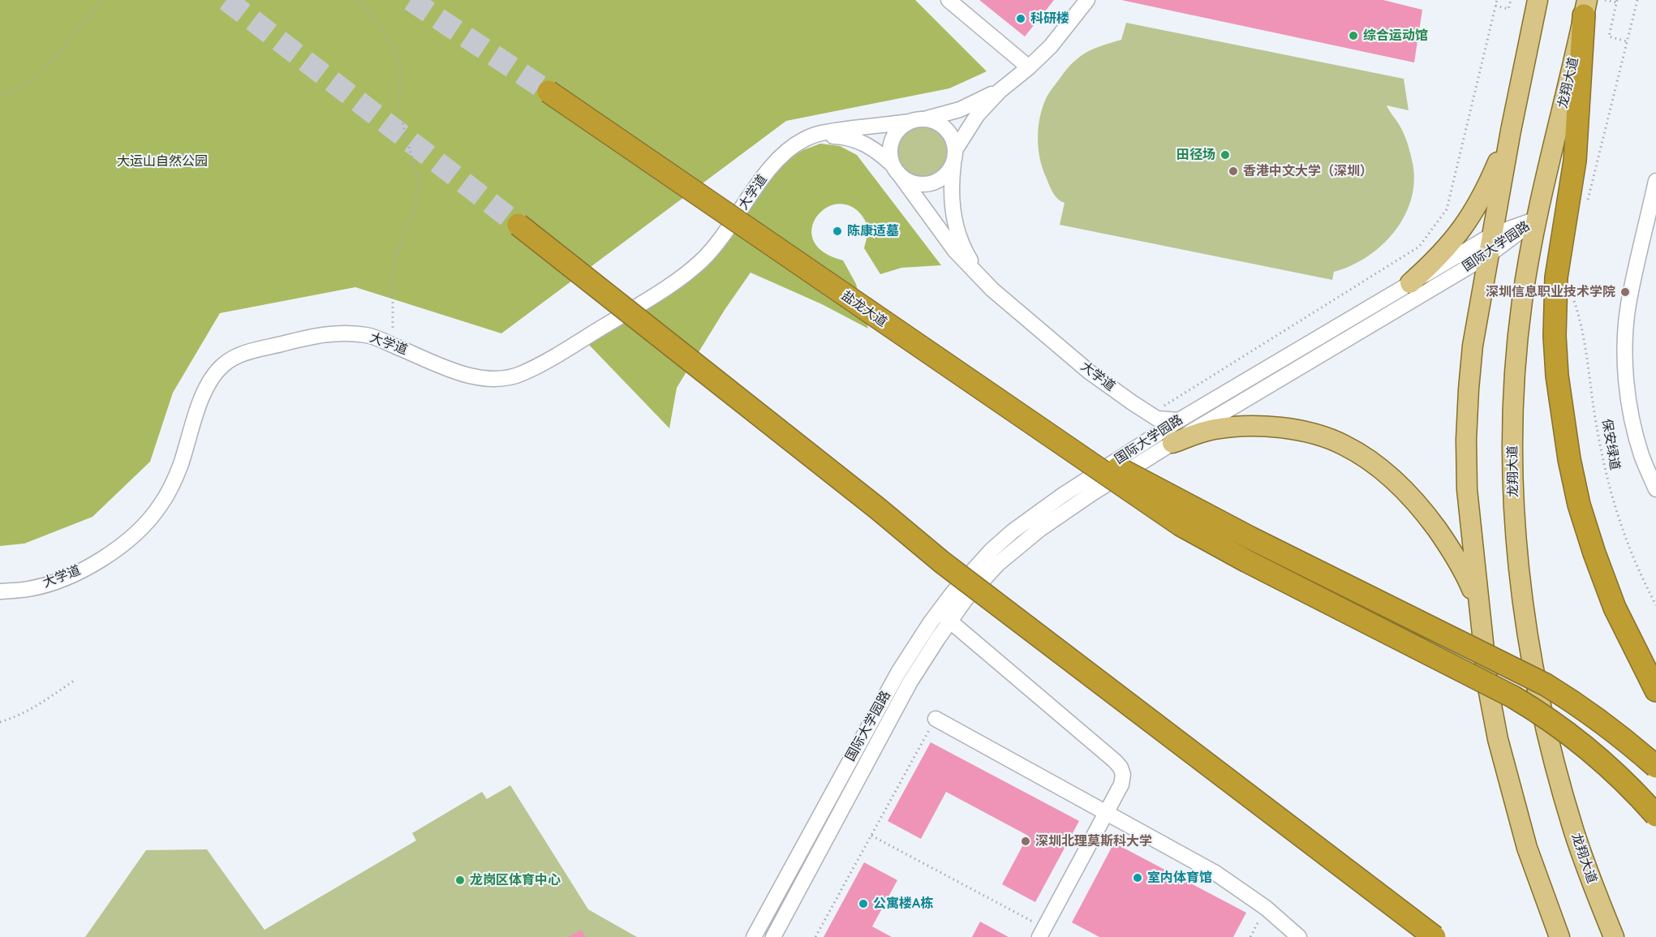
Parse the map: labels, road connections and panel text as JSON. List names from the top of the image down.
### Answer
{
  "streets": {
    "highway": ["盐龙大道"],
    "main road": ["龙翔大道"],
    "street": ["大学道", "国际大学园路"],
    "path": ["保安绿道"]
  },
  "crossings": [
    ["龙翔大道", "国际大学园路"],
    ["大学道", "国际大学园路"]
  ],
  "parks": ["大运山自然公园"],
  "places": [
    "科研楼",
    "综合运动馆",
    "田径场",
    "香港中文大学（深圳）",
    "陈康适墓",
    "深圳信息职业技术学院",
    "深圳北理莫斯科大学",
    "室内体育馆",
    "龙岗区体育中心",
    "公寓楼A栋"
  ]
}
